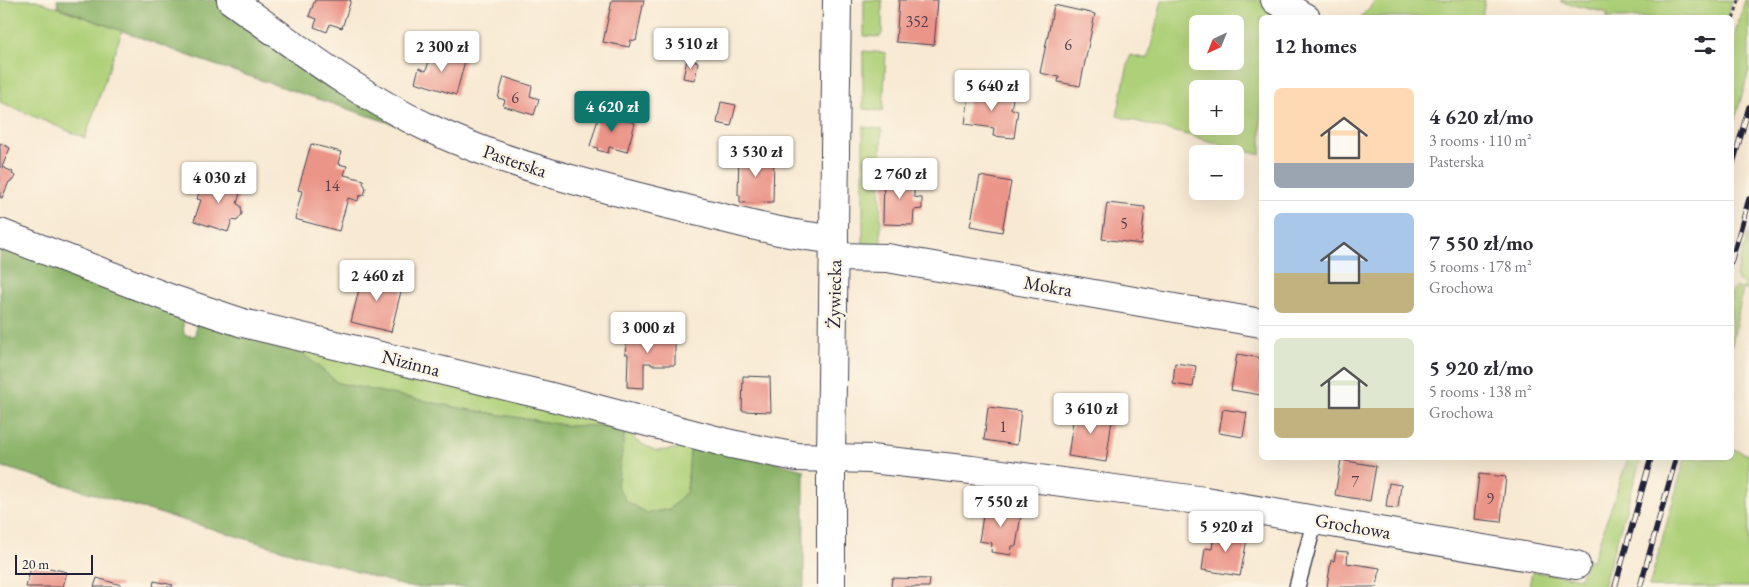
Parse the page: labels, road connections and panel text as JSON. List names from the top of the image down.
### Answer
{
  "streets": {
    "street": [
      "Pasterska",
      "Mokra",
      "Żywiecka",
      "Nizinna",
      "Grochowa"
    ]
  },
  "crossings": [
    ["Pasterska", "Mokra"],
    ["Pasterska", "Żywiecka"],
    ["Mokra", "Żywiecka"],
    ["Żywiecka", "Nizinna"],
    ["Żywiecka", "Grochowa"],
    ["Nizinna", "Grochowa"]
  ],
  "house_numbers": [
    "352",
    "6",
    "6",
    "14",
    "5",
    "1",
    "7",
    "9"
  ],
  "scale_bar": "20 m",
  "north": "bottom left",
  "page": {
    "map_buttons": ["+", "−"],
    "heading": "12 homes",
    "price": [
      "3 510 zł",
      "2 300 zł",
      "5 640 zł",
      "4 620 zł",
      "3 530 zł",
      "2 760 zł",
      "4 030 zł",
      "2 460 zł",
      "3 000 zł",
      "3 610 zł",
      "7 550 zł",
      "5 920 zł"
    ],
    "list": [
      {
        "name": "4 620 zł/mo",
        "note": "3 rooms · 110 m² · Pasterska"
      },
      {
        "name": "7 550 zł/mo",
        "note": "5 rooms · 178 m² · Grochowa"
      },
      {
        "name": "5 920 zł/mo",
        "note": "5 rooms · 138 m² · Grochowa"
      }
    ],
    "scale": "20 m"
  }
}
